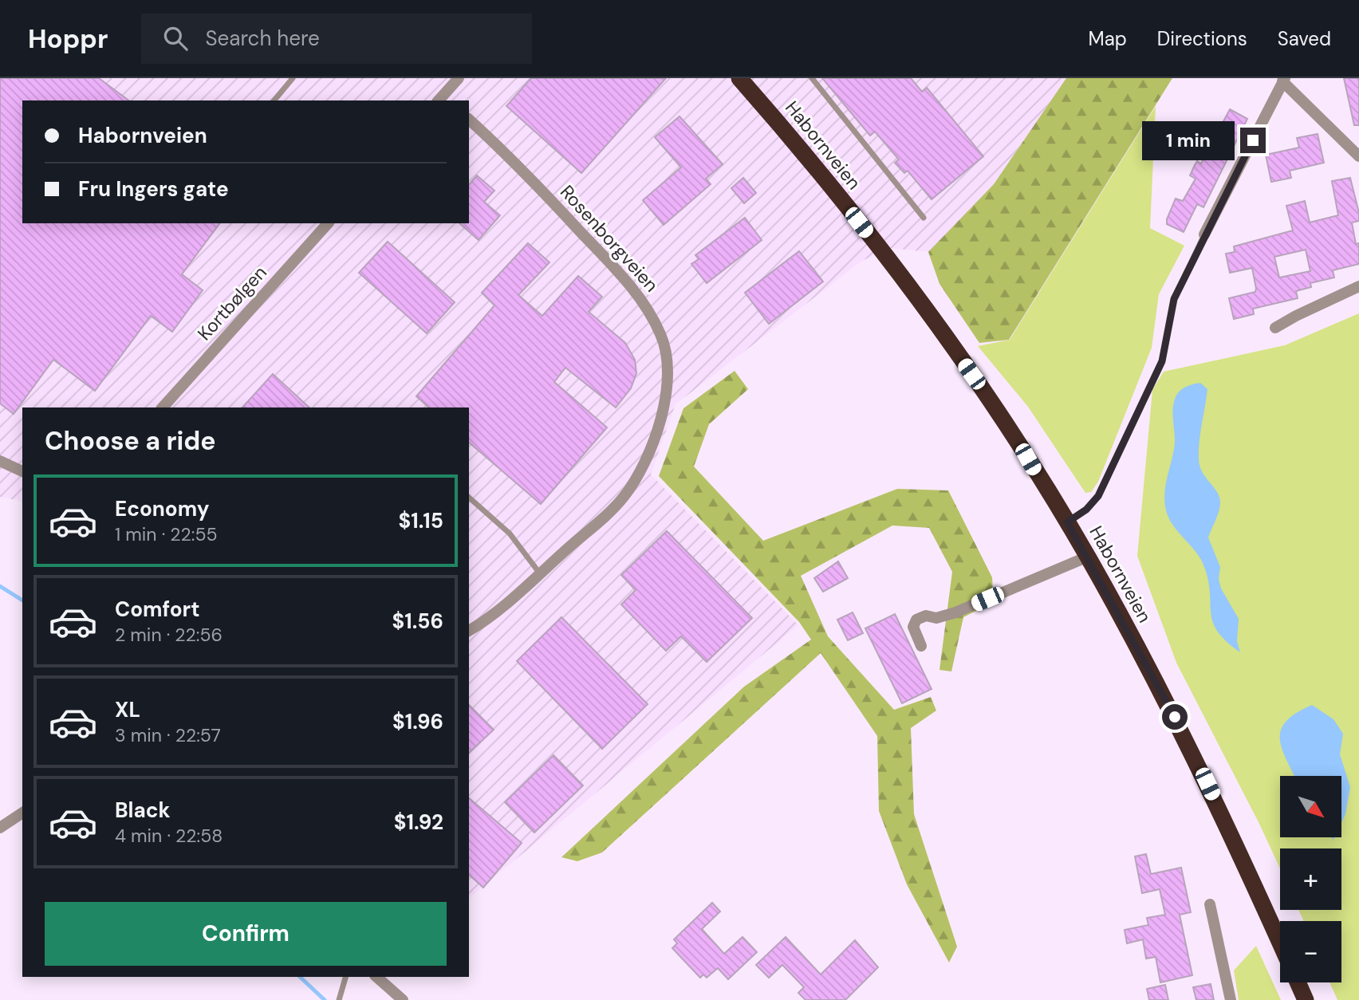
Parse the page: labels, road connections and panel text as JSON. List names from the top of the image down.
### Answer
{
  "streets": {
    "highway": ["Habornveien"],
    "street": ["Rosenborgveien", "Kortbølgen"]
  },
  "north": "bottom right",
  "page": {
    "header": "Hoppr",
    "search": "Search here",
    "nav": ["Map", "Directions", "Saved"],
    "banner": ["Habornveien", "Fru Ingers gate"],
    "bubble": "1 min",
    "heading": "Choose a ride",
    "list": [
      {
        "name": "Economy",
        "note": "1 min · 22:55",
        "value": "$1.15"
      },
      {
        "name": "Comfort",
        "note": "2 min · 22:56",
        "value": "$1.56"
      },
      {
        "name": "XL",
        "note": "3 min · 22:57",
        "value": "$1.96"
      },
      {
        "name": "Black",
        "note": "4 min · 22:58",
        "value": "$1.92"
      }
    ],
    "map_buttons": ["+", "−"],
    "buttons": "Confirm"
  }
}
